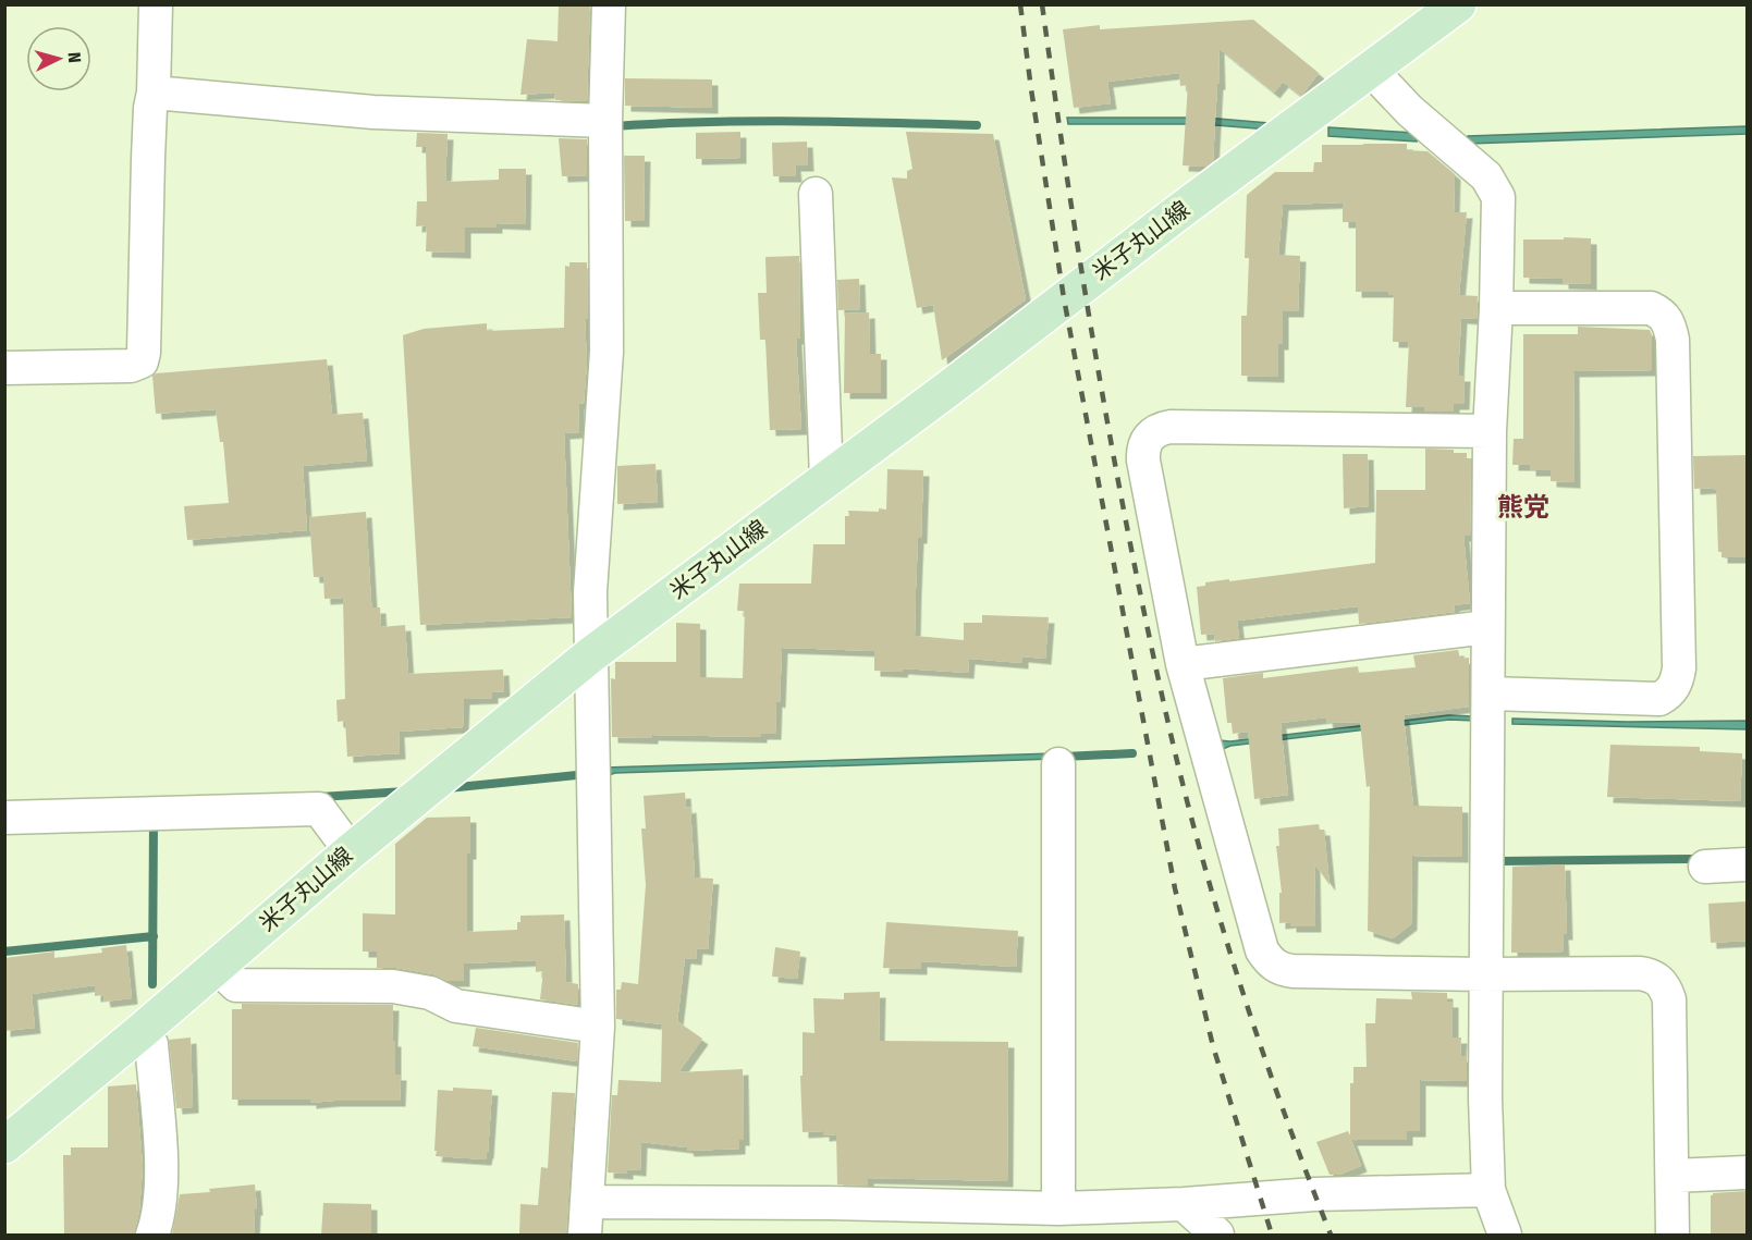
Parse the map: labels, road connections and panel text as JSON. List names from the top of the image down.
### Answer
{
  "streets": {
    "main road": ["米子丸山線"]
  },
  "districts": ["熊党"],
  "north": "right"
}
